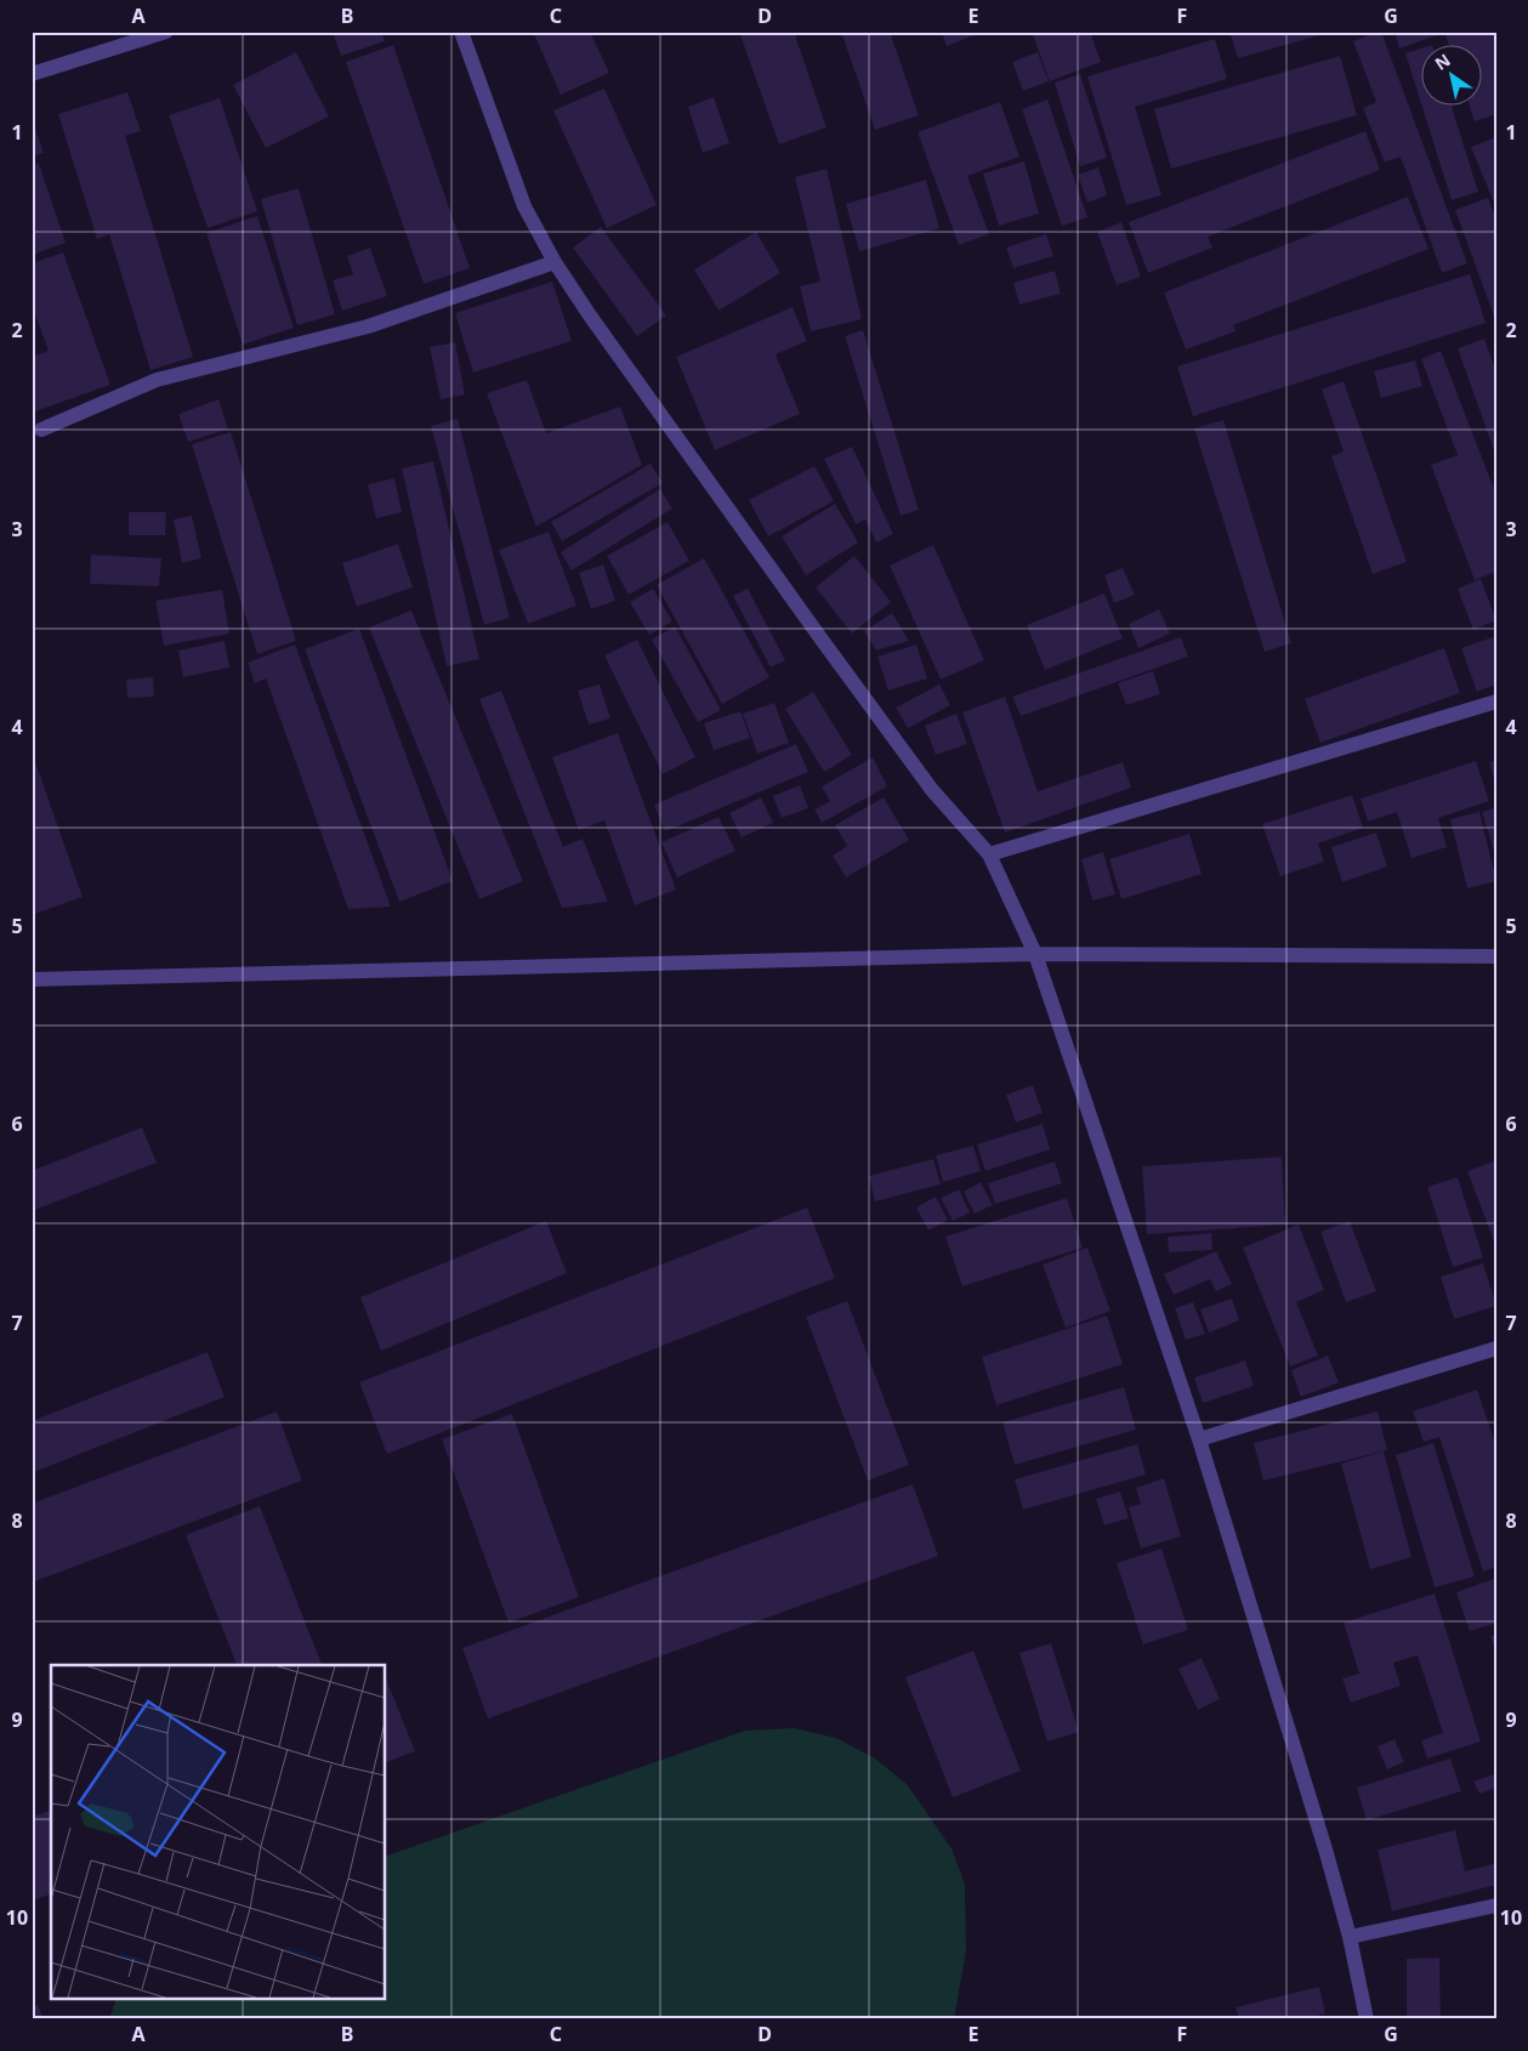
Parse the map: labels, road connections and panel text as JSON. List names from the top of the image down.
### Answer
{
  "north": "top left",
  "grid": {
    "columns": [
      "A",
      "B",
      "C",
      "D",
      "E",
      "F",
      "G"
    ],
    "rows": [
      "1",
      "2",
      "3",
      "4",
      "5",
      "6",
      "7",
      "8",
      "9",
      "10"
    ]
  }
}
